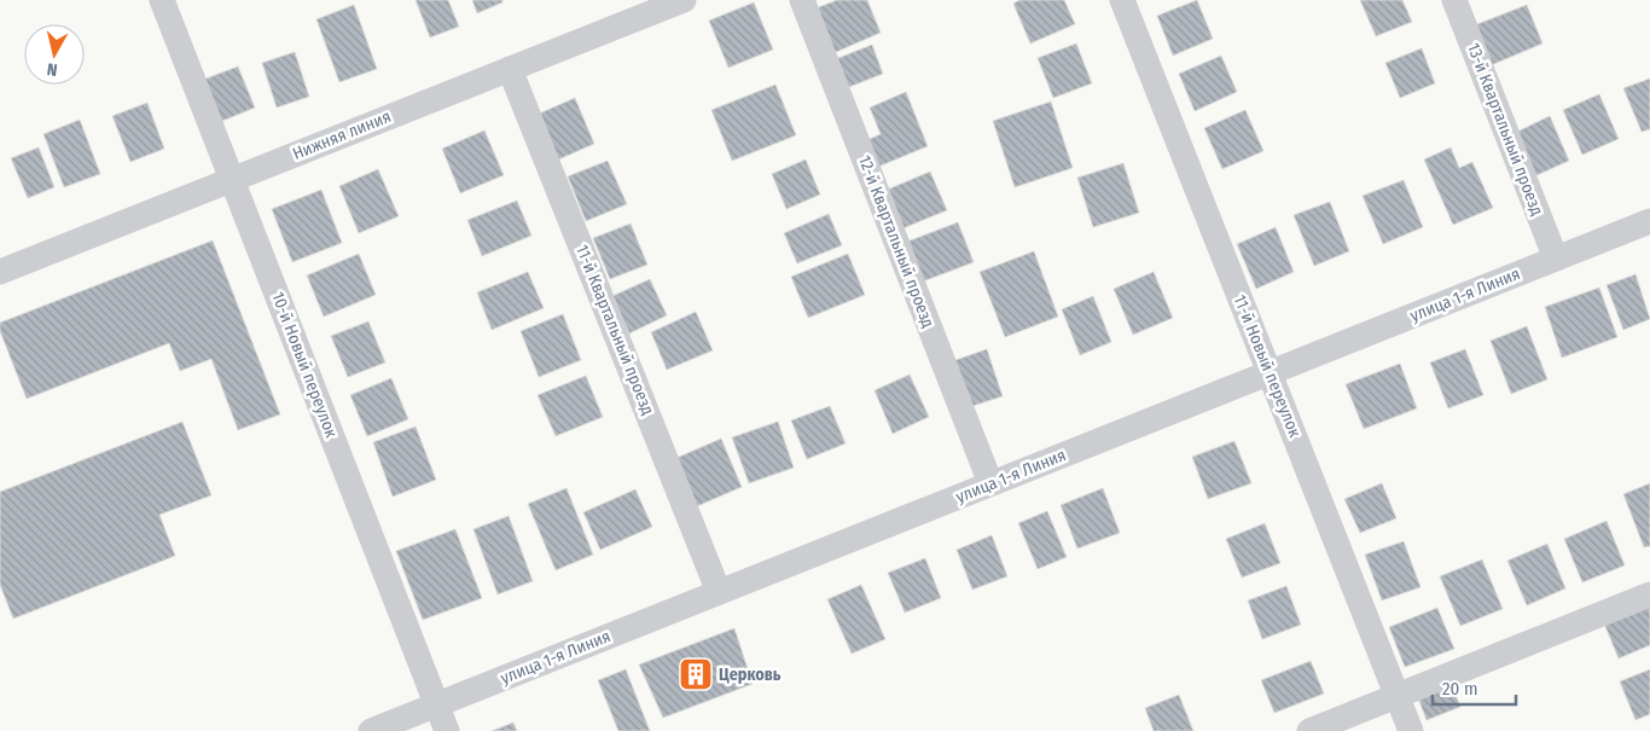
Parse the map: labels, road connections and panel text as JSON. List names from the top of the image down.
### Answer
{
  "streets": {
    "street": [
      "13-й Квартальный проезд",
      "Нижняя линия",
      "12-й Квартальный проезд",
      "улица 1-я Линия",
      "11-й Квартальный проезд",
      "10-й Новый переулок",
      "11-й Новый переулок"
    ]
  },
  "crossings": [
    ["13-й Квартальный проезд", "улица 1-я Линия"],
    ["Нижняя линия", "11-й Квартальный проезд"],
    ["Нижняя линия", "10-й Новый переулок"],
    ["12-й Квартальный проезд", "улица 1-я Линия"],
    ["улица 1-я Линия", "11-й Квартальный проезд"],
    ["улица 1-я Линия", "10-й Новый переулок"],
    ["улица 1-я Линия", "11-й Новый переулок"]
  ],
  "places": {
    "building": ["Церковь"]
  },
  "scale_bar": "20 m",
  "north": "bottom"
}
